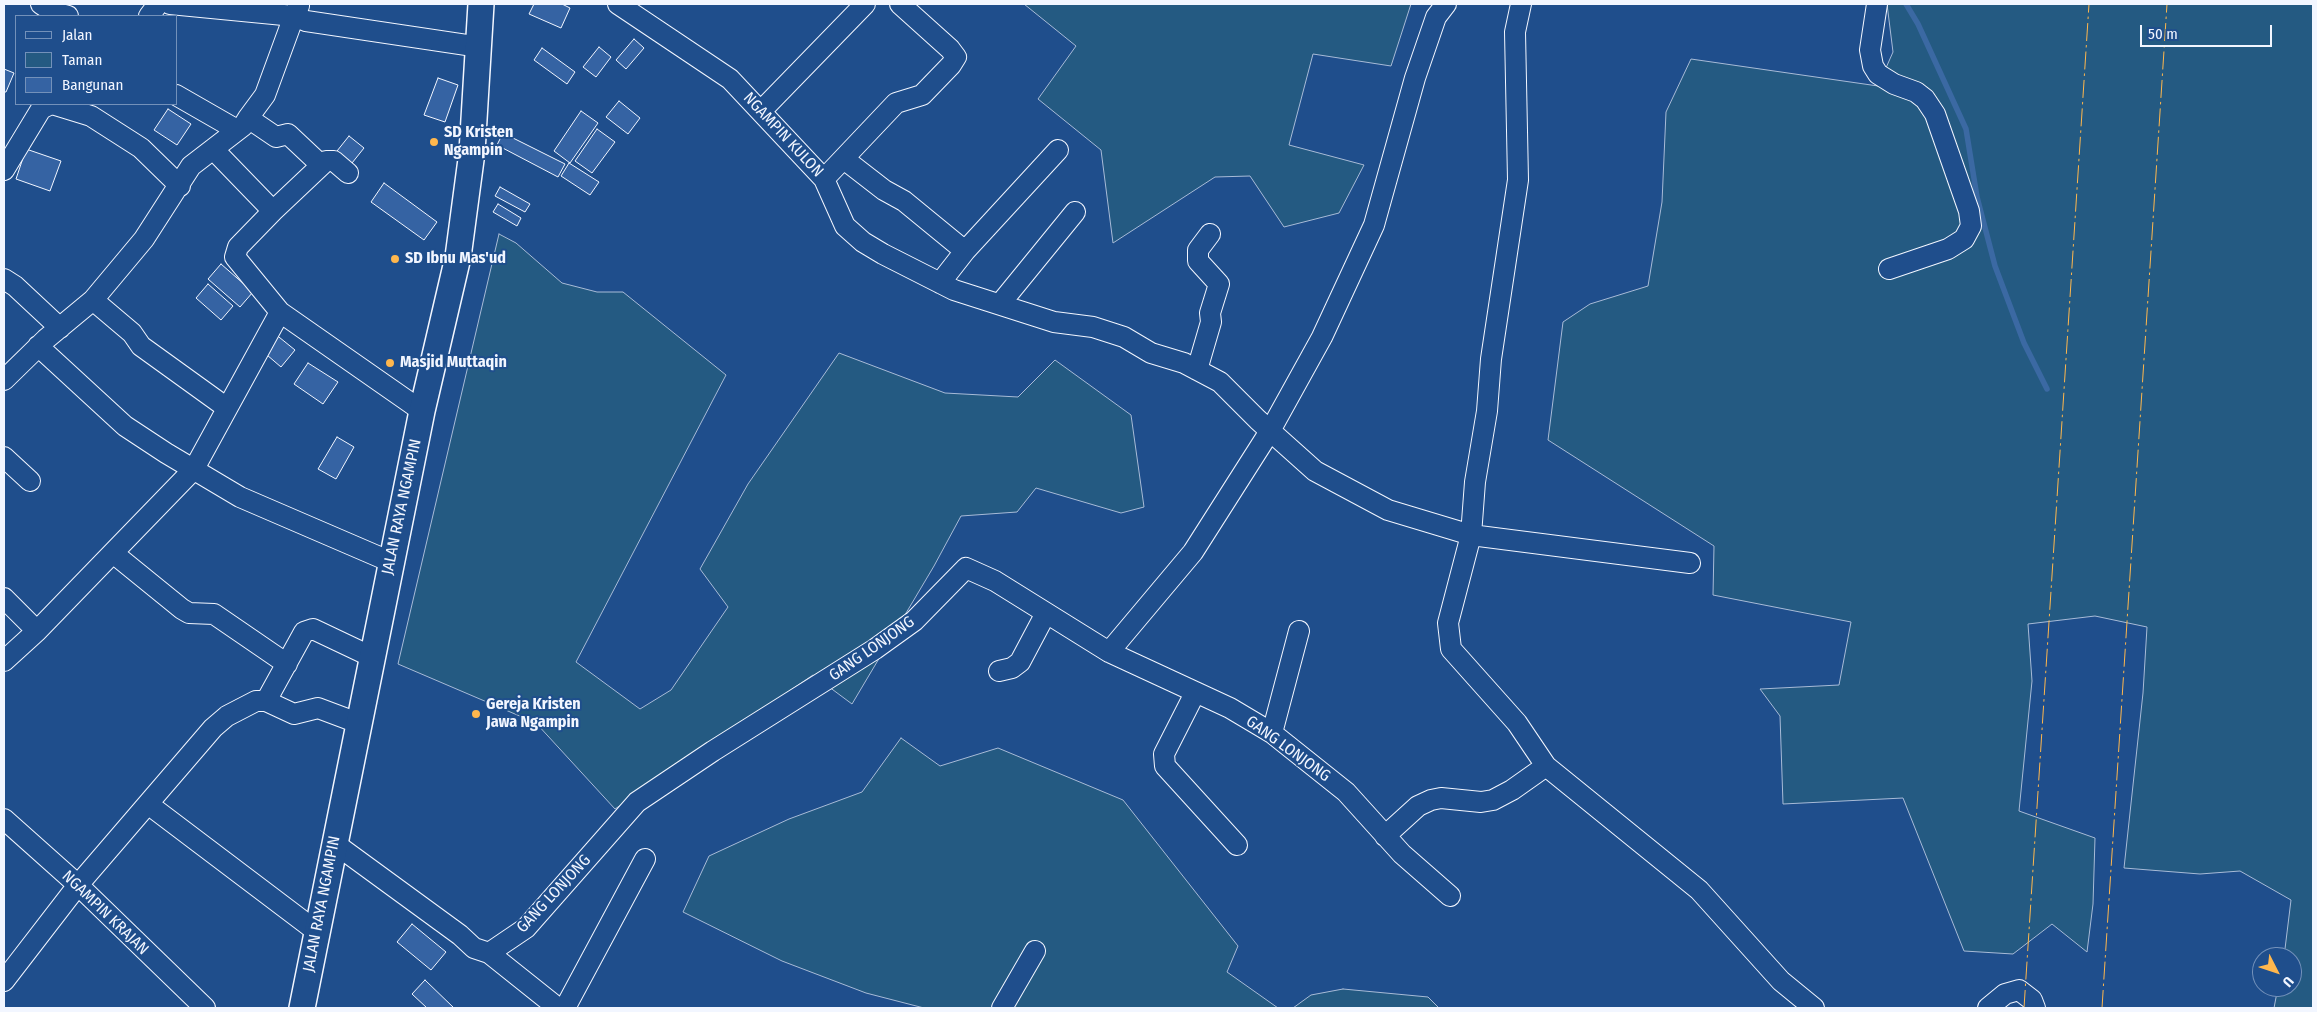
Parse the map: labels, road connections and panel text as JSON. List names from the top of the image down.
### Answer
{
  "streets": {
    "main road": ["JALAN RAYA NGAMPIN"],
    "street": ["NGAMPIN KULON", "GANG LONJONG", "NGAMPIN KRAJAN"]
  },
  "places": [
    "SD Kristen Ngampin",
    "SD Ibnu Mas'ud",
    "Masjid Muttaqin",
    "Gereja Kristen Jawa Ngampin"
  ],
  "legend": ["Jalan", "Taman", "Bangunan"],
  "scale_bar": "50 m",
  "north": "bottom right"
}
